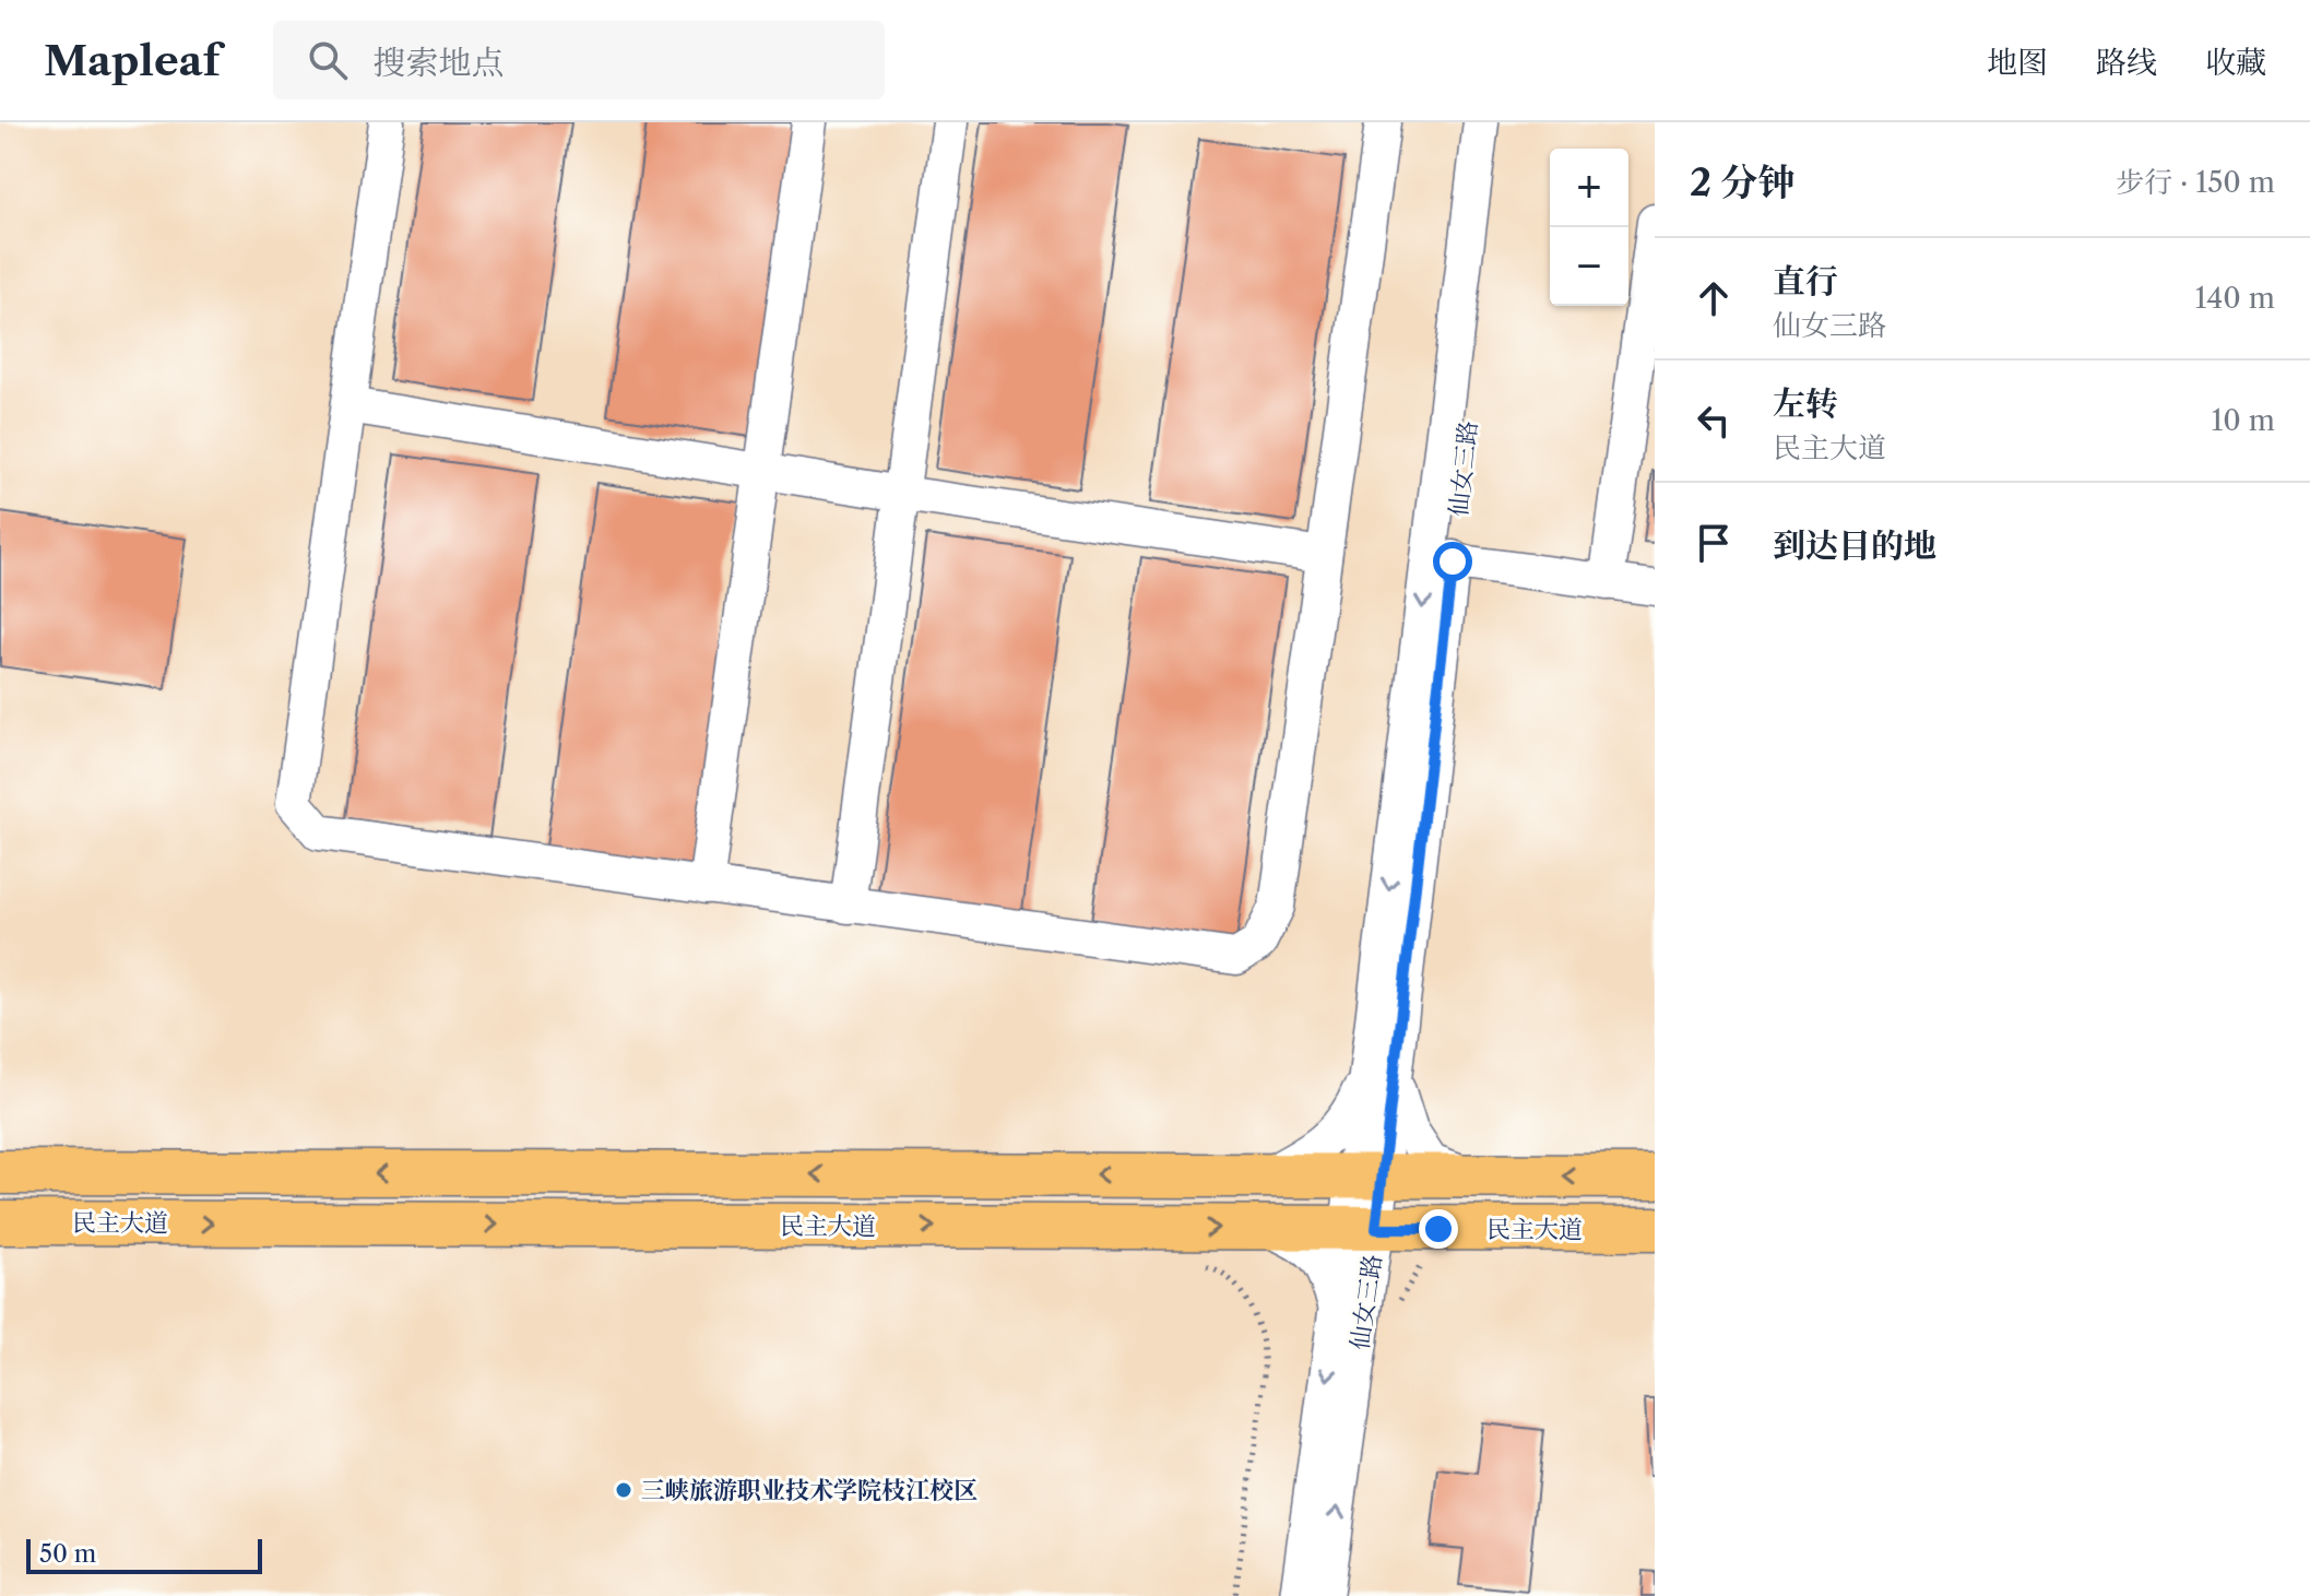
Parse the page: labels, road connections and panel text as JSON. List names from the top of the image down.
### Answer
{
  "streets": {
    "main road": ["民主大道"],
    "street": ["仙女三路"]
  },
  "crossings": [
    ["仙女三路", "民主大道"]
  ],
  "places": ["三峡旅游职业技术学院枝江校区"],
  "scale_bar": "50 m",
  "page": {
    "header": "Mapleaf",
    "search": "搜索地点",
    "nav": ["地图", "路线", "收藏"],
    "heading": ["2 分钟", "步行 · 150 m"],
    "map_buttons": ["+", "−"],
    "list": [
      ["直行", "仙女三路", "140 m"],
      ["左转", "民主大道", "10 m"],
      "到达目的地"
    ],
    "scale": "50 m"
  }
}
